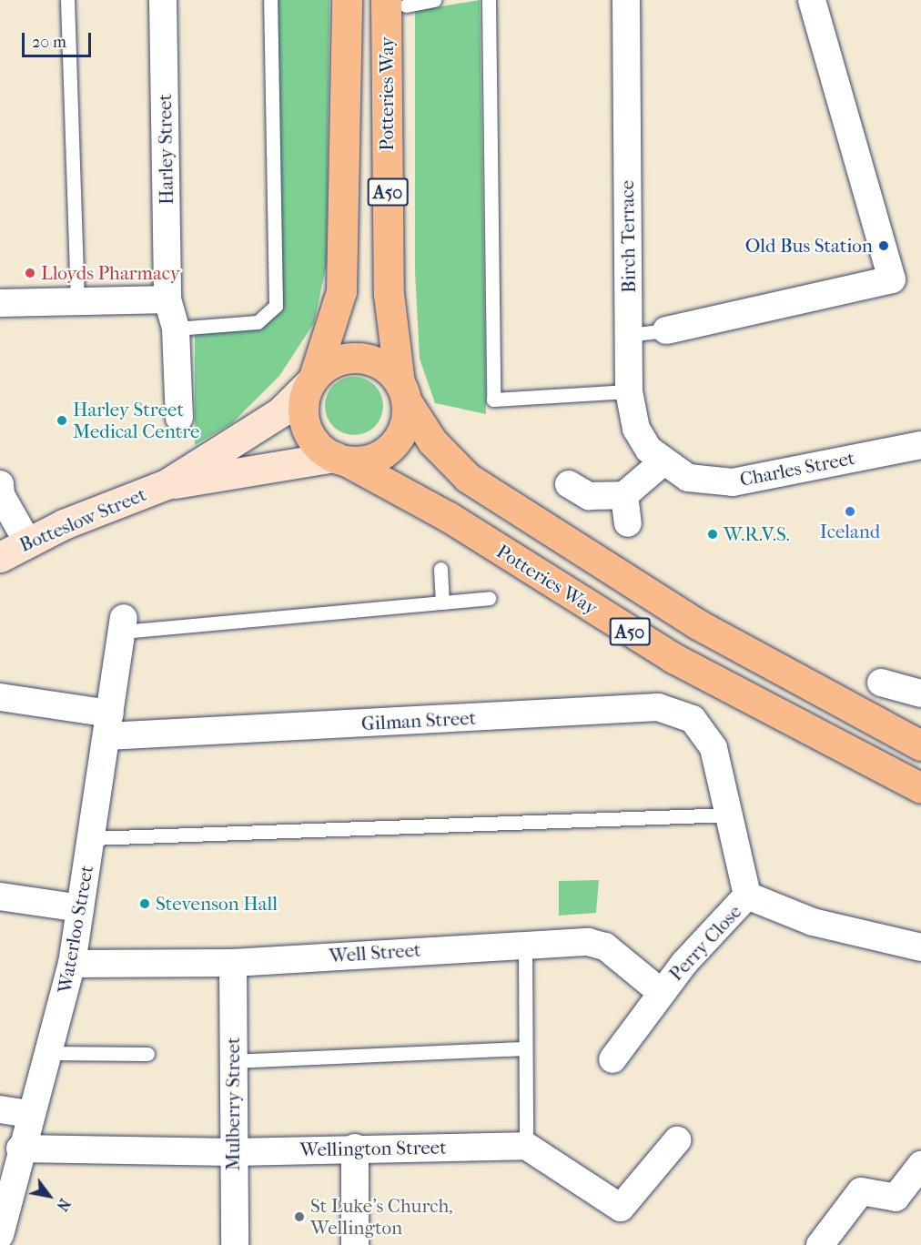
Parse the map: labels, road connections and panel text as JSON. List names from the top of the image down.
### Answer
{
  "streets": {
    "highway": ["Potteries Way", "A50"],
    "street": [
      "Harley Street",
      "Birch Terrace",
      "Charles Street",
      "Botteslow Street",
      "Gilman Street",
      "Waterloo Street",
      "Perry Close",
      "Well Street",
      "Mulberry Street",
      "Wellington Street"
    ]
  },
  "crossings": [
    ["Potteries Way", "A50"],
    ["Potteries Way", "Botteslow Street"],
    ["A50", "Botteslow Street"],
    ["Birch Terrace", "Charles Street"],
    ["Gilman Street", "Waterloo Street"],
    ["Gilman Street", "Perry Close"],
    ["Waterloo Street", "Well Street"],
    ["Waterloo Street", "Wellington Street"],
    ["Perry Close", "Well Street"],
    ["Well Street", "Mulberry Street"],
    ["Mulberry Street", "Wellington Street"]
  ],
  "places": [
    "Old Bus Station",
    "Lloyds Pharmacy",
    "Harley Street Medical Centre",
    "Iceland",
    "W.R.V.S.",
    "Stevenson Hall",
    "St Luke's Church, Wellington"
  ],
  "scale_bar": "20 m",
  "north": "bottom right"
}
